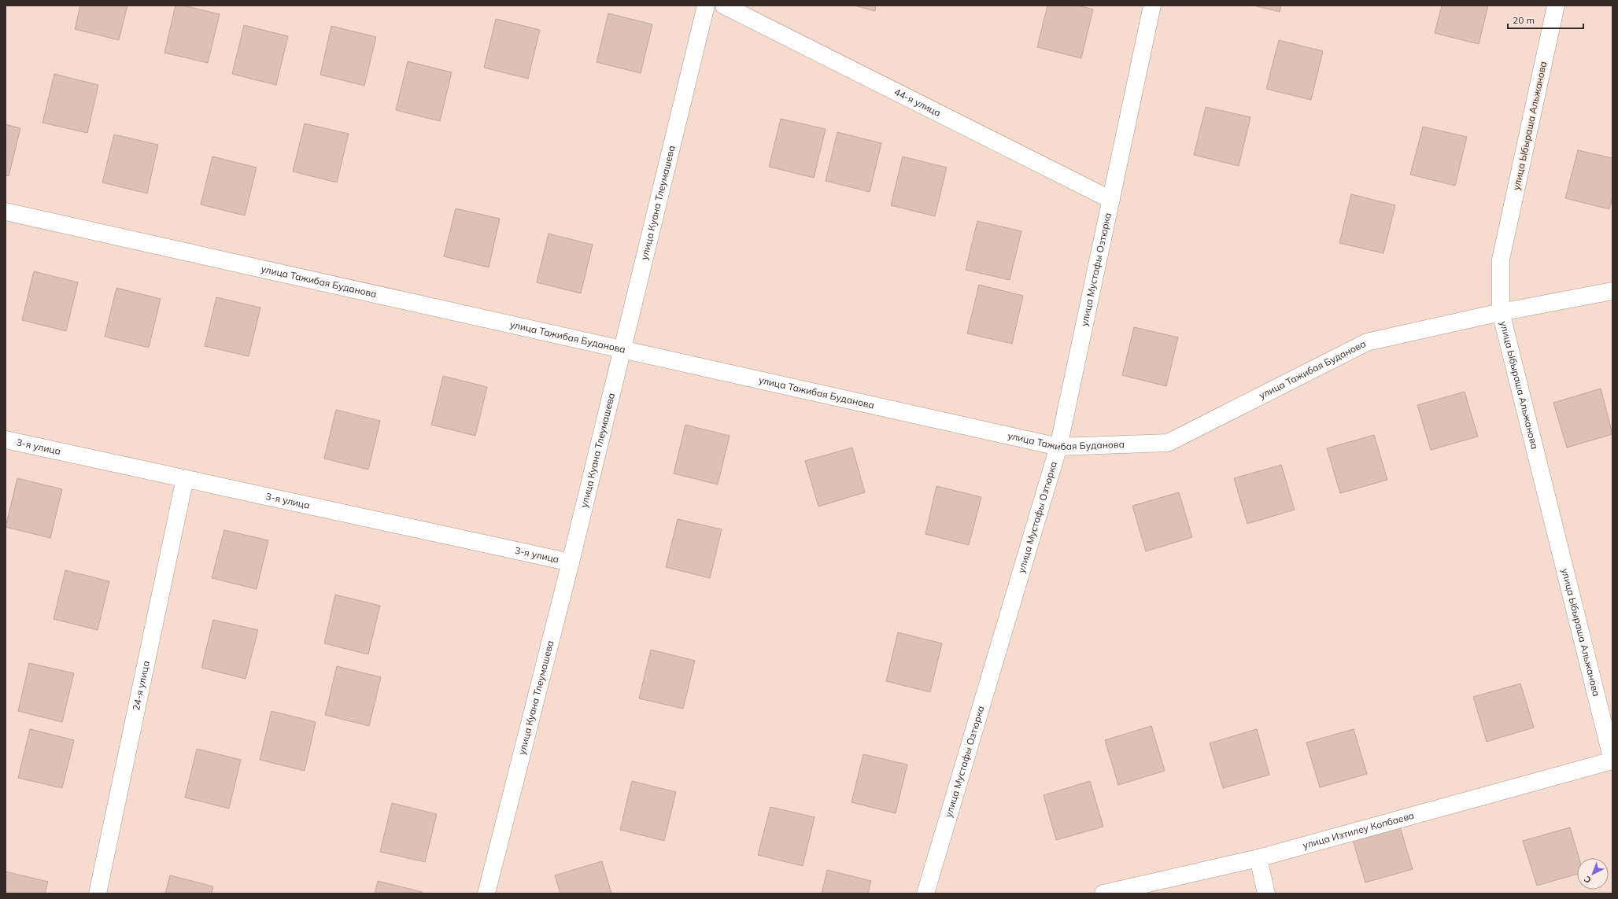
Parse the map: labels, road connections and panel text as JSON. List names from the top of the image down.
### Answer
{
  "streets": {
    "street": [
      "44-я улица",
      "улица Ыбыраша Альжанова",
      "улица Куана Тлеумашева",
      "улица Мустафы Озтюрка",
      "улица Тажибая Буданова",
      "3-я улица",
      "24-я улица",
      "улица Изтилеу Копбаева"
    ]
  },
  "crossings": [
    ["44-я улица", "улица Мустафы Озтюрка"],
    ["улица Ыбыраша Альжанова", "улица Тажибая Буданова"],
    ["улица Ыбыраша Альжанова", "улица Изтилеу Копбаева"],
    ["улица Куана Тлеумашева", "улица Тажибая Буданова"],
    ["улица Куана Тлеумашева", "3-я улица"],
    ["улица Мустафы Озтюрка", "улица Тажибая Буданова"],
    ["3-я улица", "24-я улица"]
  ],
  "scale_bar": "20 m",
  "north": "bottom left"
}
